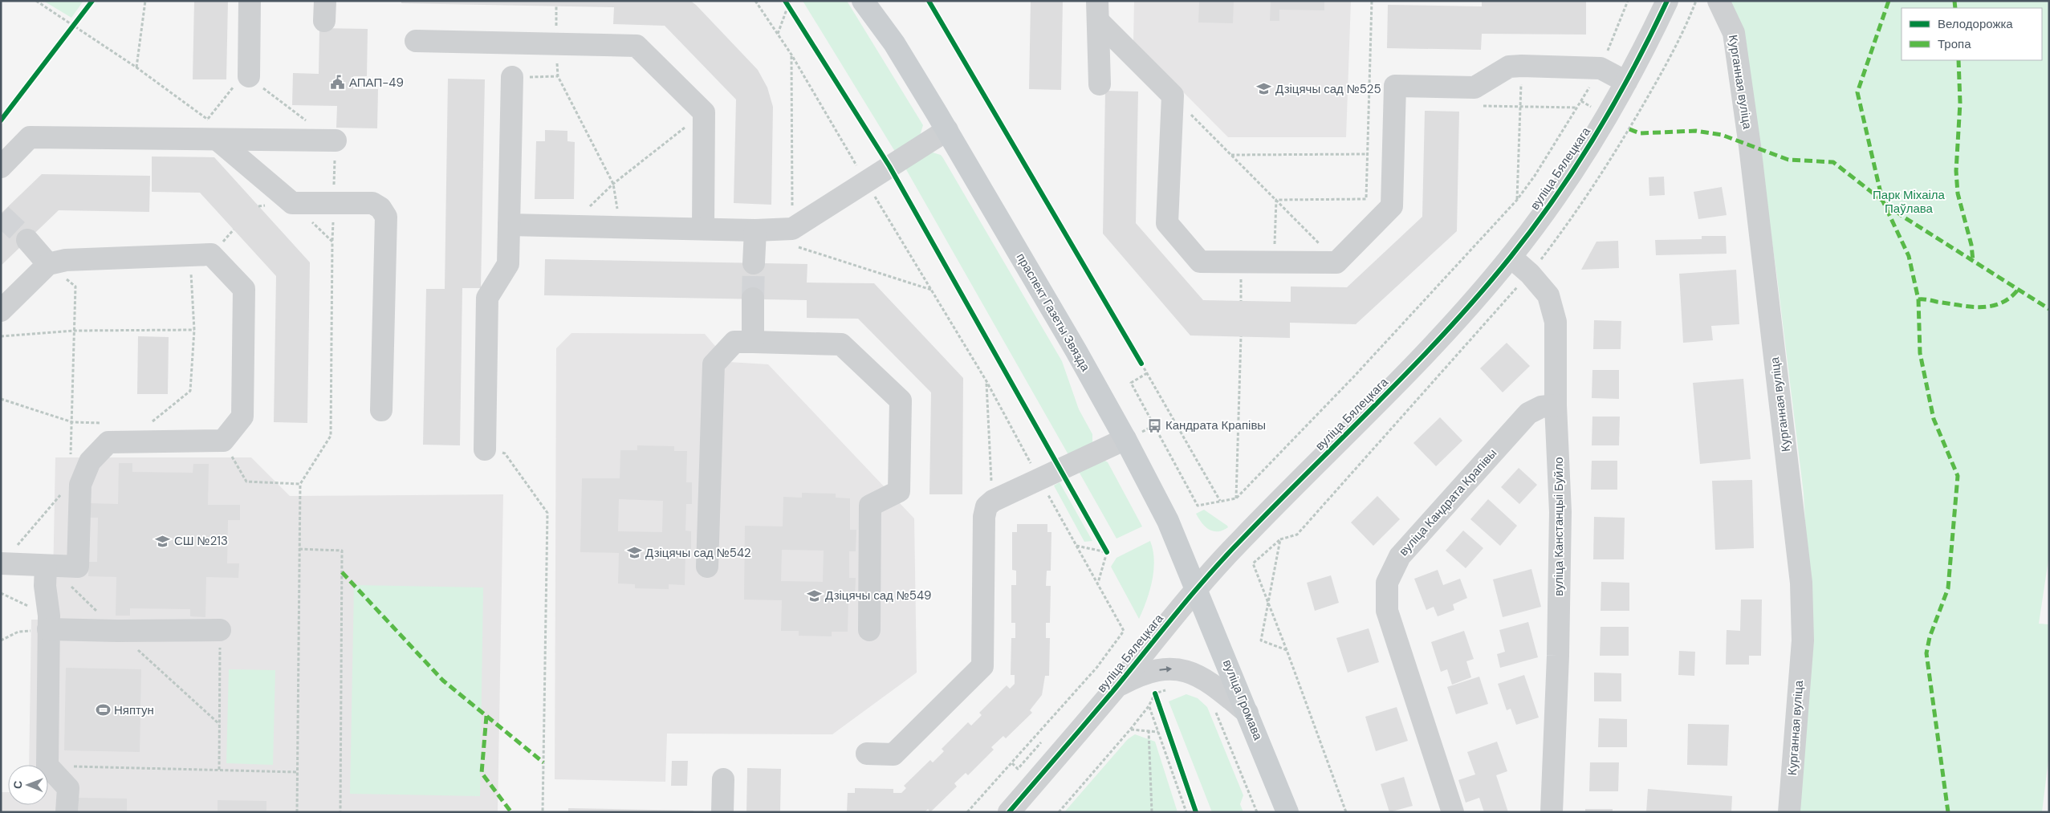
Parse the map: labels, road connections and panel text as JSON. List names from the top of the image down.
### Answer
{
  "streets": {
    "main road": ["праспект Газеты Звязда", "вуліца Громава"],
    "street": [
      "Курганная вуліца",
      "вуліца Бялецкага",
      "вуліца Кандрата Крапівы",
      "вуліца Канстанцыі Буйло"
    ]
  },
  "crossings": [
    ["вуліца Бялецкага", "праспект Газеты Звязда"],
    ["вуліца Бялецкага", "вуліца Канстанцыі Буйло"],
    ["вуліца Бялецкага", "вуліца Громава"],
    ["праспект Газеты Звязда", "вуліца Громава"],
    ["вуліца Кандрата Крапівы", "вуліца Канстанцыі Буйло"]
  ],
  "parks": ["Парк Міхаіла Паўлава"],
  "places": {
    "public building": ["АПАП-49"],
    "school or university": [
      "Дзіцячы сад №525",
      "СШ №213",
      "Дзіцячы сад №542",
      "Дзіцячы сад №549"
    ],
    "bus stop": ["Кандрата Крапівы"],
    "sports": ["Няптун"]
  },
  "legend": ["Велодорожка", "Тропа"],
  "north": "left"
}
